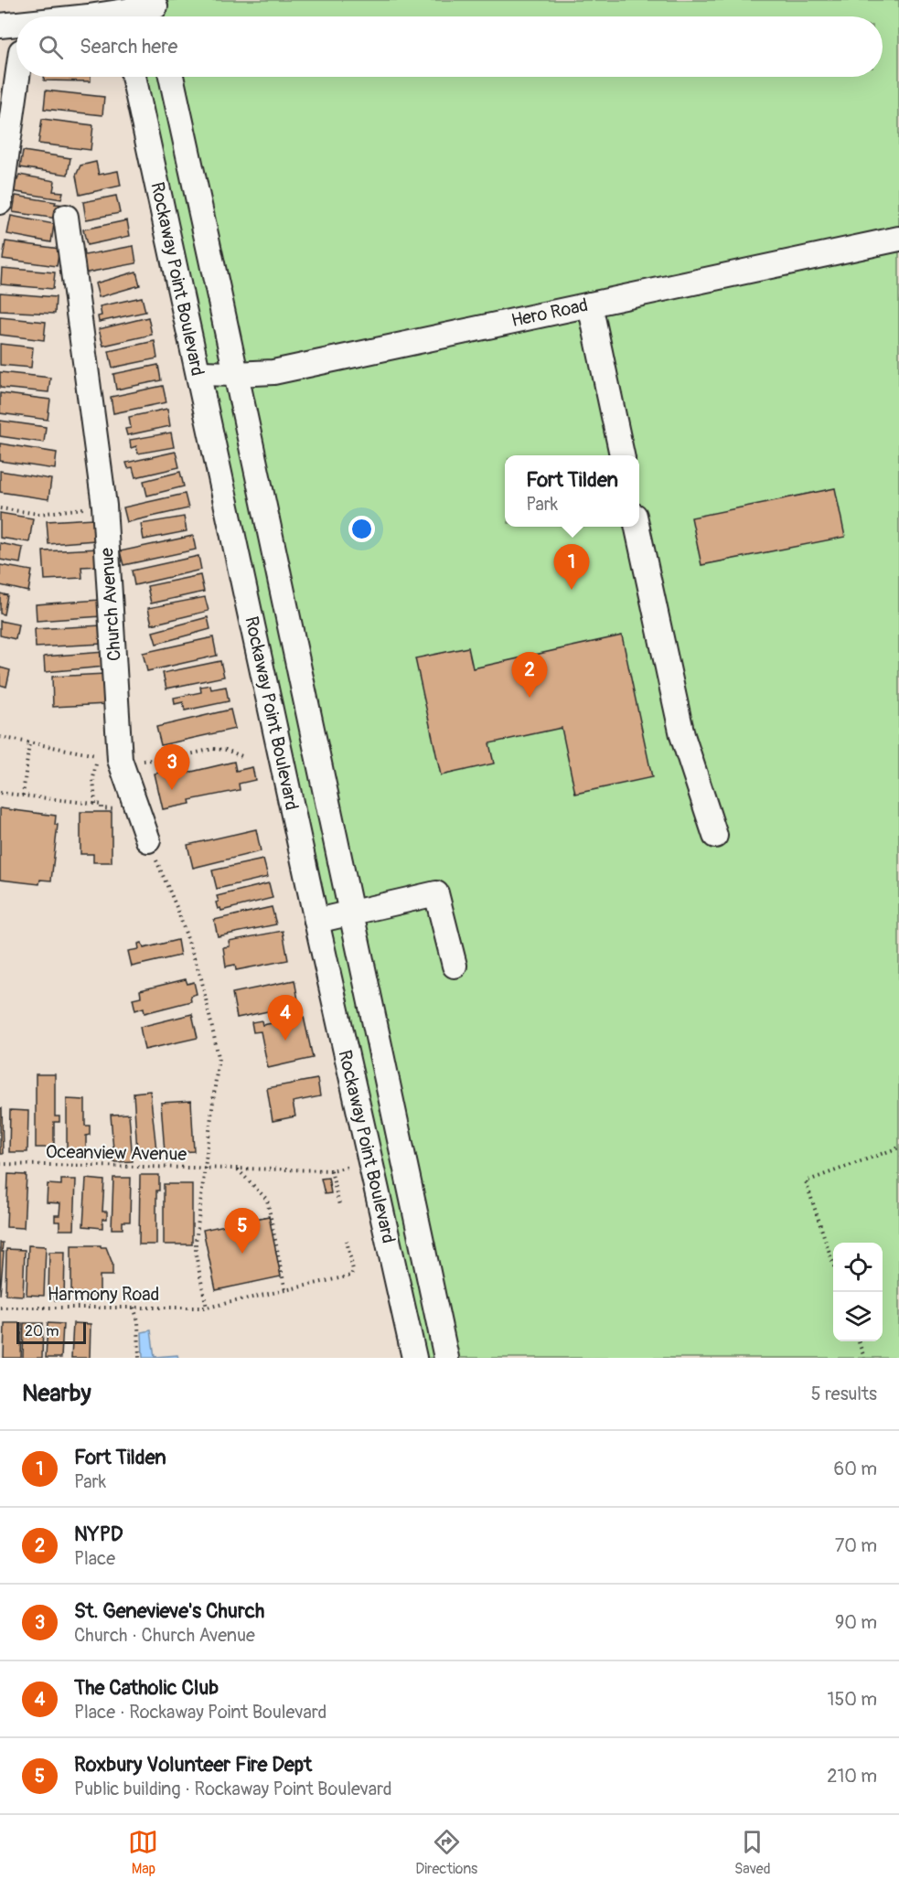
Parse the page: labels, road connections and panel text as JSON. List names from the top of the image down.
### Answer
{
  "streets": {
    "street": ["Rockaway Point Boulevard", "Hero Road", "Church Avenue"],
    "path": ["Oceanview Avenue", "Harmony Road"]
  },
  "crossings": [
    ["Rockaway Point Boulevard", "Hero Road"],
    ["Church Avenue", "Oceanview Avenue"]
  ],
  "scale_bar": "20 m",
  "page": {
    "search": "Search here",
    "popup": ["Fort Tilden", "Park"],
    "pins": [
      "1",
      "2",
      "3",
      "4",
      "5"
    ],
    "scale": "20 m",
    "heading": ["Nearby", "5 results"],
    "list": [
      {
        "mark": "1",
        "name": "Fort Tilden",
        "note": "Park",
        "value": "60 m"
      },
      {
        "mark": "2",
        "name": "NYPD",
        "note": "Place",
        "value": "70 m"
      },
      {
        "mark": "3",
        "name": "St. Genevieve's Church",
        "note": "Church · Church Avenue",
        "value": "90 m"
      },
      {
        "mark": "4",
        "name": "The Catholic Club",
        "note": "Place · Rockaway Point Boulevard",
        "value": "150 m"
      },
      {
        "mark": "5",
        "name": "Roxbury Volunteer Fire Dept",
        "note": "Public building · Rockaway Point Boulevard",
        "value": "210 m"
      }
    ],
    "nav": ["Map", "Directions", "Saved"]
  }
}
